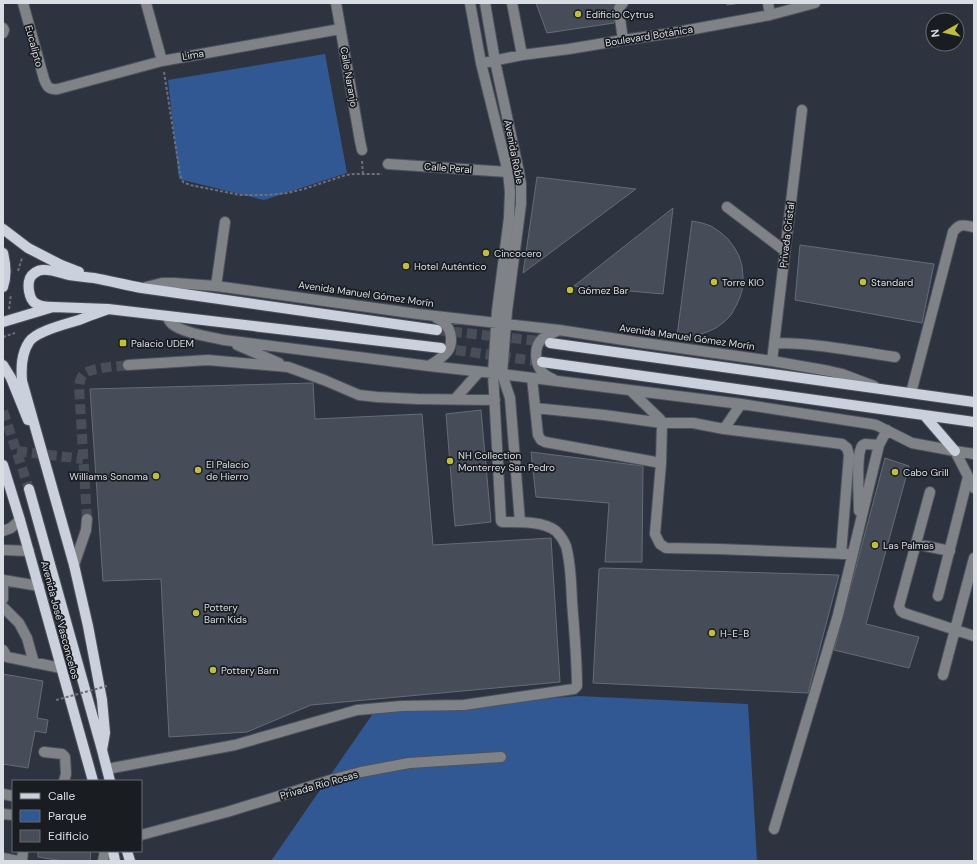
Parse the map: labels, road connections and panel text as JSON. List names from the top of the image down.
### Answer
{
  "streets": {
    "main road": ["Avenida Manuel Gómez Morín", "Avenida José Vasconcelos"],
    "street": [
      "Boulevard Botánica",
      "Eucalipto",
      "Lima",
      "Calle Naranjo",
      "Avenida Roble",
      "Calle Peral",
      "Privada Cristal",
      "Privada Río Rosas"
    ]
  },
  "crossings": [
    ["Boulevard Botánica", "Avenida Roble"],
    ["Eucalipto", "Lima"],
    ["Lima", "Calle Naranjo"],
    ["Avenida Roble", "Calle Peral"],
    ["Avenida Roble", "Avenida Manuel Gómez Morín"],
    ["Privada Cristal", "Avenida Manuel Gómez Morín"]
  ],
  "places": {
    "other": [
      "Edificio Cytrus",
      "Cincocero",
      "Hotel Auténtico",
      "Torre KIO",
      "Standard",
      "Gómez Bar",
      "NH Collection Monterrey San Pedro",
      "El Palacio de Hierro",
      "Cabo Grill",
      "Williams Sonoma",
      "Las Palmas",
      "Pottery Barn Kids",
      "H-E-B",
      "Pottery Barn"
    ],
    "transit": ["Palacio UDEM"]
  },
  "legend": ["Calle", "Parque", "Edificio"],
  "north": "left"
}
